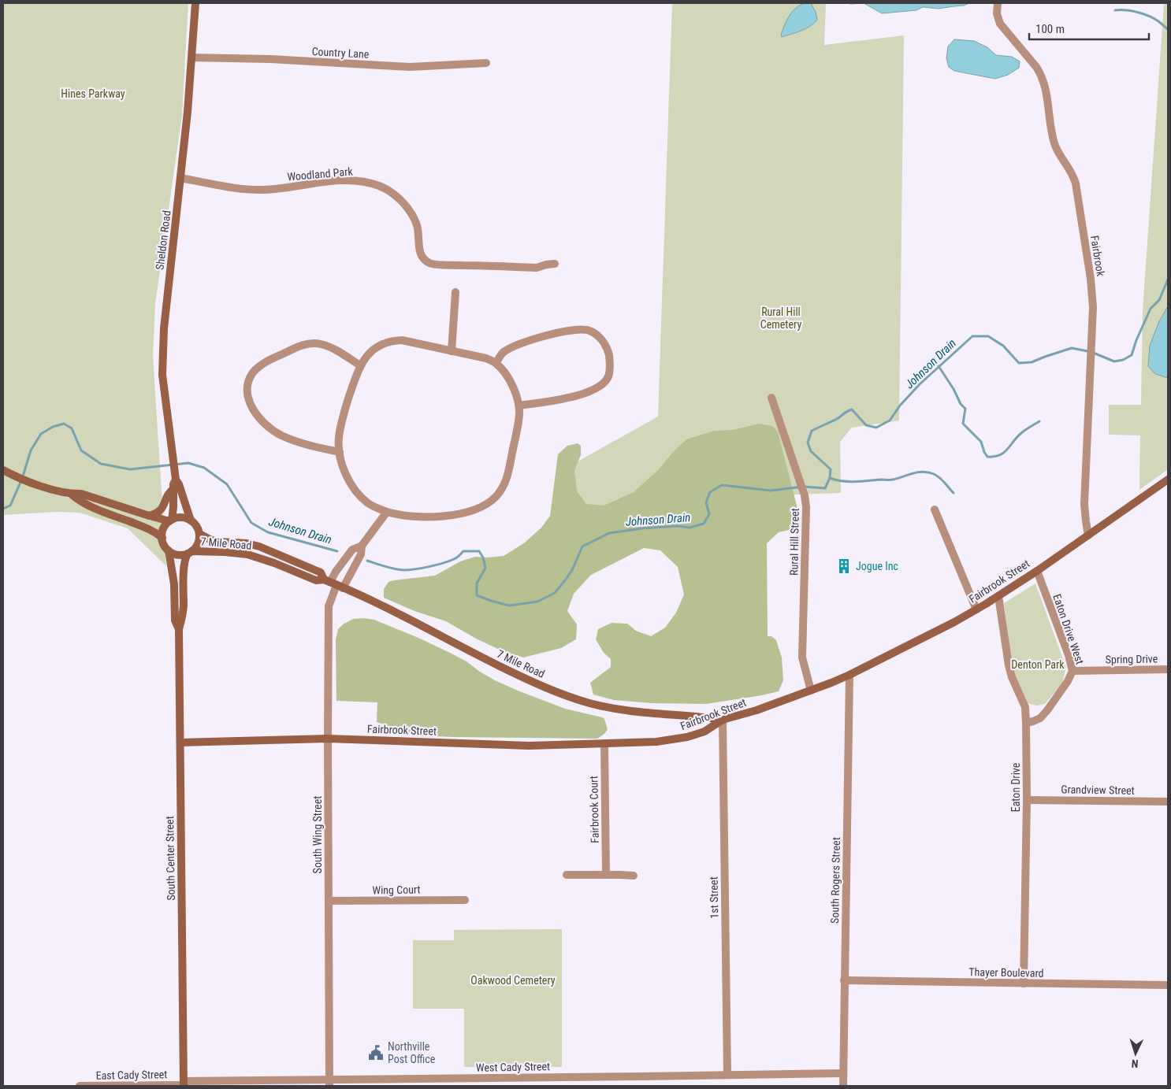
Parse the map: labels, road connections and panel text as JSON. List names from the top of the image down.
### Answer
{
  "streets": {
    "street": [
      "Country Lane",
      "Woodland Park",
      "Sheldon Road",
      "Fairbrook",
      "Rural Hill Street",
      "7 Mile Road",
      "Fairbrook Street",
      "Eaton Drive West",
      "Spring Drive",
      "Eaton Drive",
      "Grandview Street",
      "Fairbrook Court",
      "South Wing Street",
      "South Center Street",
      "South Rogers Street",
      "Wing Court",
      "1st Street",
      "Thayer Boulevard",
      "West Cady Street",
      "East Cady Street"
    ]
  },
  "crossings": [
    ["Country Lane", "Sheldon Road"],
    ["Woodland Park", "Sheldon Road"],
    ["Sheldon Road", "7 Mile Road"],
    ["Sheldon Road", "South Center Street"],
    ["Fairbrook", "Fairbrook Street"],
    ["Rural Hill Street", "Fairbrook Street"],
    ["7 Mile Road", "Fairbrook Street"],
    ["7 Mile Road", "South Wing Street"],
    ["7 Mile Road", "South Center Street"],
    ["7 Mile Road", "1st Street"],
    ["Fairbrook Street", "Eaton Drive West"],
    ["Fairbrook Street", "Eaton Drive"],
    ["Fairbrook Street", "Fairbrook Court"],
    ["Fairbrook Street", "South Wing Street"],
    ["Fairbrook Street", "South Center Street"],
    ["Fairbrook Street", "South Rogers Street"],
    ["Fairbrook Street", "1st Street"],
    ["Eaton Drive West", "Spring Drive"],
    ["Eaton Drive West", "Eaton Drive"],
    ["Eaton Drive", "Grandview Street"],
    ["Eaton Drive", "Thayer Boulevard"],
    ["South Wing Street", "Wing Court"],
    ["South Wing Street", "West Cady Street"],
    ["South Center Street", "West Cady Street"],
    ["South Center Street", "East Cady Street"],
    ["South Rogers Street", "Thayer Boulevard"],
    ["South Rogers Street", "West Cady Street"],
    ["1st Street", "West Cady Street"],
    ["West Cady Street", "East Cady Street"]
  ],
  "water": ["Johnson Drain"],
  "parks": [
    "Hines Parkway",
    "Rural Hill Cemetery",
    "Denton Park",
    "Oakwood Cemetery"
  ],
  "places": {
    "building": ["Jogue Inc"],
    "public building": ["Northville Post Office"]
  },
  "scale_bar": "100 m",
  "north": "bottom"
}
